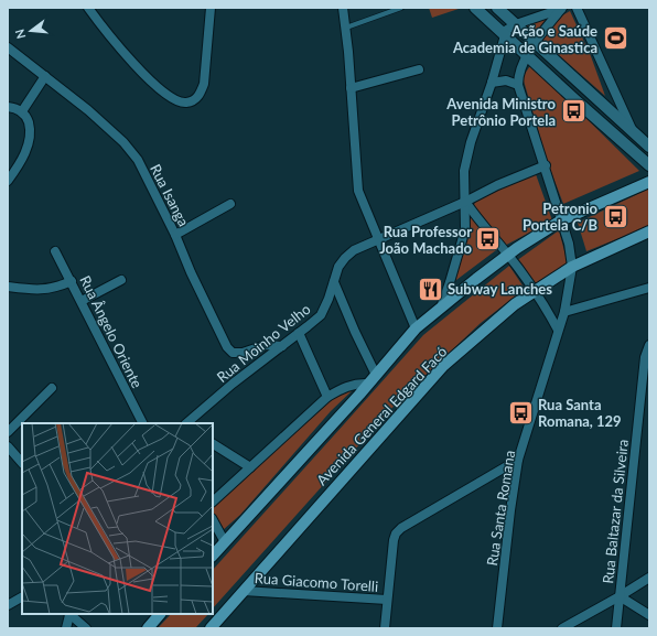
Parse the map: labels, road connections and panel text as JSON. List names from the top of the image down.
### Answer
{
  "streets": {
    "main road": ["Avenida General Edgard Facó"],
    "street": [
      "Rua Isanga",
      "Rua Ângelo Oriente",
      "Rua Moinho Velho",
      "Rua Santa Romana",
      "Rua Baltazar da Silveira",
      "Rua Giacomo Torelli"
    ]
  },
  "crossings": [
    ["Rua Isanga", "Rua Moinho Velho"],
    ["Rua Moinho Velho", "Rua Santa Romana"],
    ["Avenida General Edgard Facó", "Rua Santa Romana"],
    ["Avenida General Edgard Facó", "Rua Giacomo Torelli"]
  ],
  "places": {
    "sports": ["Ação e Saúde Academia de Ginastica"],
    "bus stop": [
      "Avenida Ministro Petrônio Portela",
      "Petronio Portela C/B",
      "Rua Professor João Machado",
      "Rua Santa Romana, 129"
    ],
    "restaurant": ["Subway Lanches"]
  },
  "north": "left"
}
